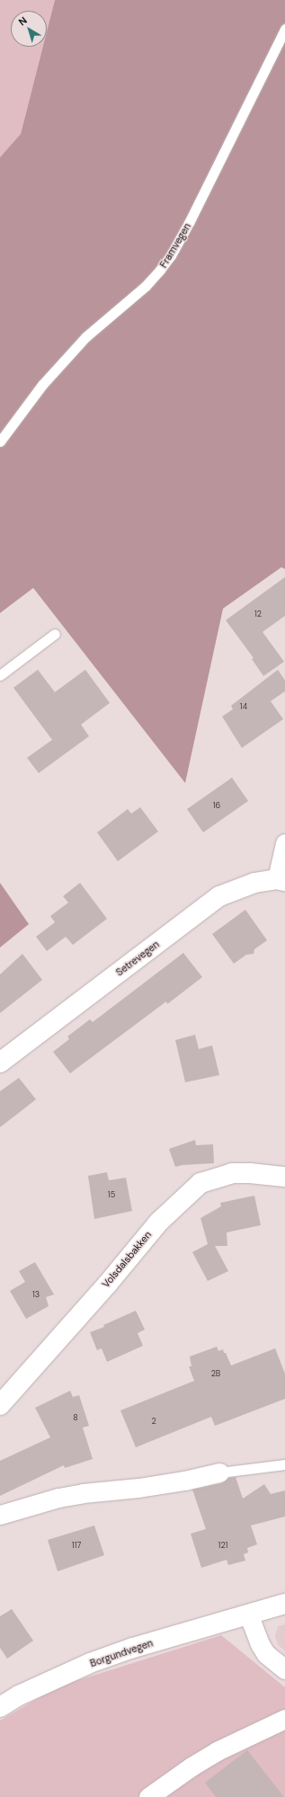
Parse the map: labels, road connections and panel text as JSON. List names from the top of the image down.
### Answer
{
  "streets": {
    "street": ["Setrevegen", "Volsdalsbakken", "Borgundvegen"],
    "lane": ["Framvegen"]
  },
  "house_numbers": [
    "12",
    "14",
    "16",
    "15",
    "13",
    "2B",
    "8",
    "2",
    "117",
    "121"
  ],
  "north": "top left"
}
